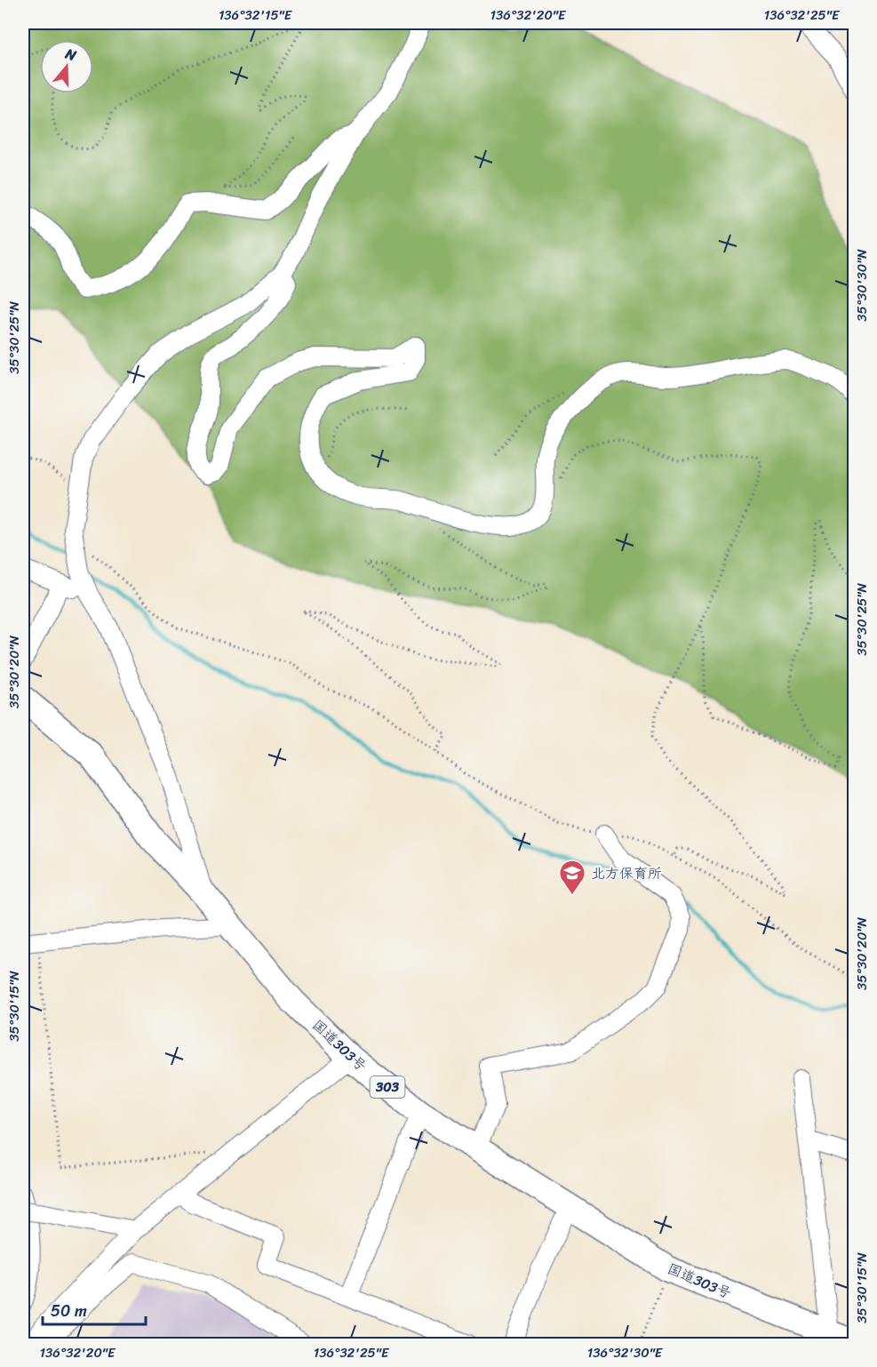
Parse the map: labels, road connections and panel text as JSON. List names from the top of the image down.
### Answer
{
  "streets": {
    "highway": ["国道303号", "303"]
  },
  "places": {
    "school or university": ["北方保育所"]
  },
  "scale_bar": "50 m",
  "north": "top",
  "coordinates": [
    "136°32'15\"E",
    "136°32'20\"E",
    "136°32'25\"E",
    "35°30'30\"N",
    "35°30'25\"N",
    "35°30'20\"N",
    "35°30'15\"N",
    "136°32'30\"E"
  ]
}
